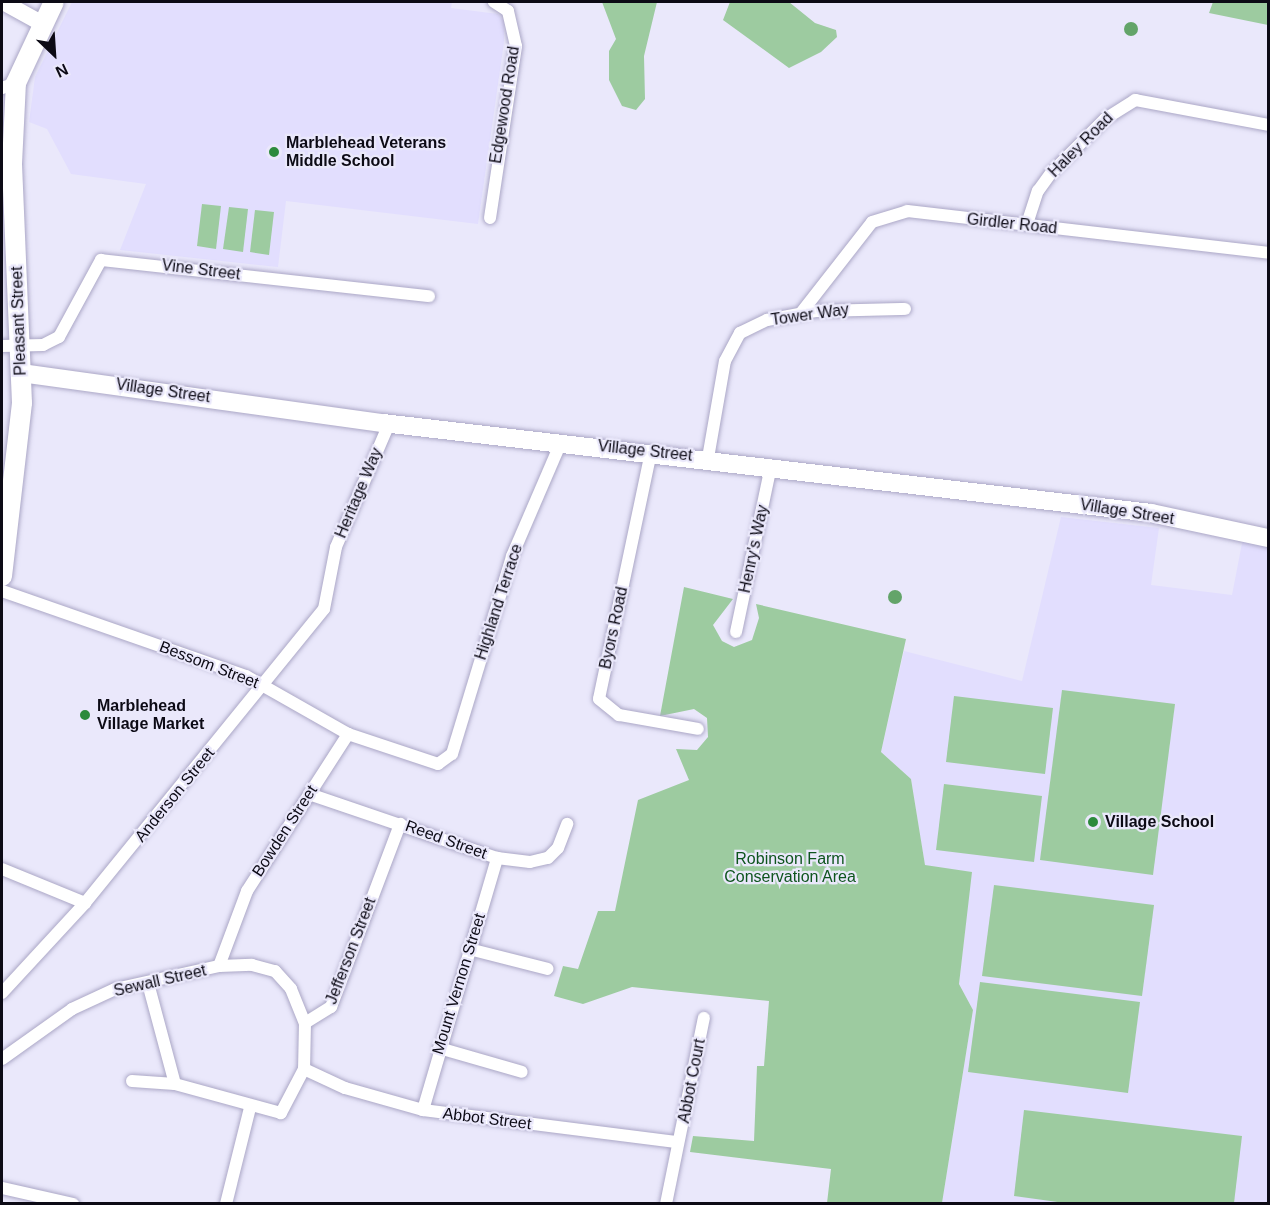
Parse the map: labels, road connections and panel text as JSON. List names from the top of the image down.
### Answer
{
  "streets": {
    "main road": ["Pleasant Street", "Village Street"],
    "street": [
      "Edgewood Road",
      "Haley Road",
      "Girdler Road",
      "Vine Street",
      "Tower Way",
      "Heritage Way",
      "Henry's Way",
      "Highland Terrace",
      "Byors Road",
      "Bessom Street",
      "Anderson Street",
      "Bowden Street",
      "Reed Street",
      "Jefferson Street",
      "Sewall Street",
      "Mount Vernon Street",
      "Abbot Court",
      "Abbot Street"
    ]
  },
  "crossings": [
    ["Haley Road", "Girdler Road"],
    ["Girdler Road", "Tower Way"],
    ["Vine Street", "Pleasant Street"],
    ["Tower Way", "Village Street"],
    ["Pleasant Street", "Village Street"],
    ["Village Street", "Heritage Way"],
    ["Village Street", "Henry's Way"],
    ["Village Street", "Highland Terrace"],
    ["Village Street", "Byors Road"],
    ["Heritage Way", "Bessom Street"],
    ["Heritage Way", "Anderson Street"],
    ["Highland Terrace", "Bessom Street"],
    ["Bessom Street", "Anderson Street"],
    ["Bessom Street", "Bowden Street"],
    ["Bowden Street", "Reed Street"],
    ["Bowden Street", "Jefferson Street"],
    ["Bowden Street", "Sewall Street"],
    ["Bowden Street", "Abbot Street"],
    ["Reed Street", "Jefferson Street"],
    ["Reed Street", "Mount Vernon Street"],
    ["Jefferson Street", "Sewall Street"],
    ["Jefferson Street", "Abbot Street"],
    ["Sewall Street", "Abbot Street"],
    ["Mount Vernon Street", "Abbot Street"],
    ["Abbot Court", "Abbot Street"]
  ],
  "parks": ["Robinson Farm Conservation Area"],
  "places": ["Marblehead Veterans Middle School", "Marblehead Village Market", "Village School"],
  "north": "bottom right"
}
